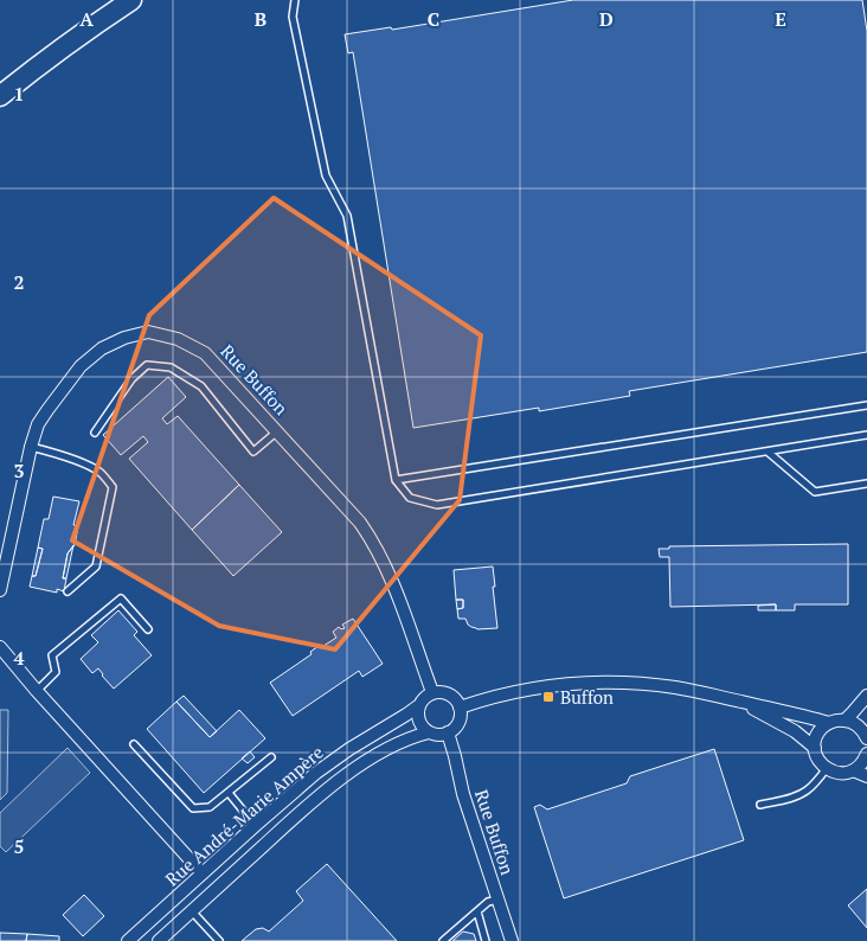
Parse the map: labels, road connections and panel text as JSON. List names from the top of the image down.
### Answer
{
  "streets": {
    "street": ["Rue Buffon", "Rue André-Marie Ampère"]
  },
  "crossings": [
    ["Rue Buffon", "Rue André-Marie Ampère"]
  ],
  "places": {
    "transit": ["Buffon"]
  },
  "grid": {
    "columns": [
      "A",
      "B",
      "C",
      "D",
      "E"
    ],
    "rows": [
      "1",
      "2",
      "3",
      "4",
      "5"
    ]
  }
}
